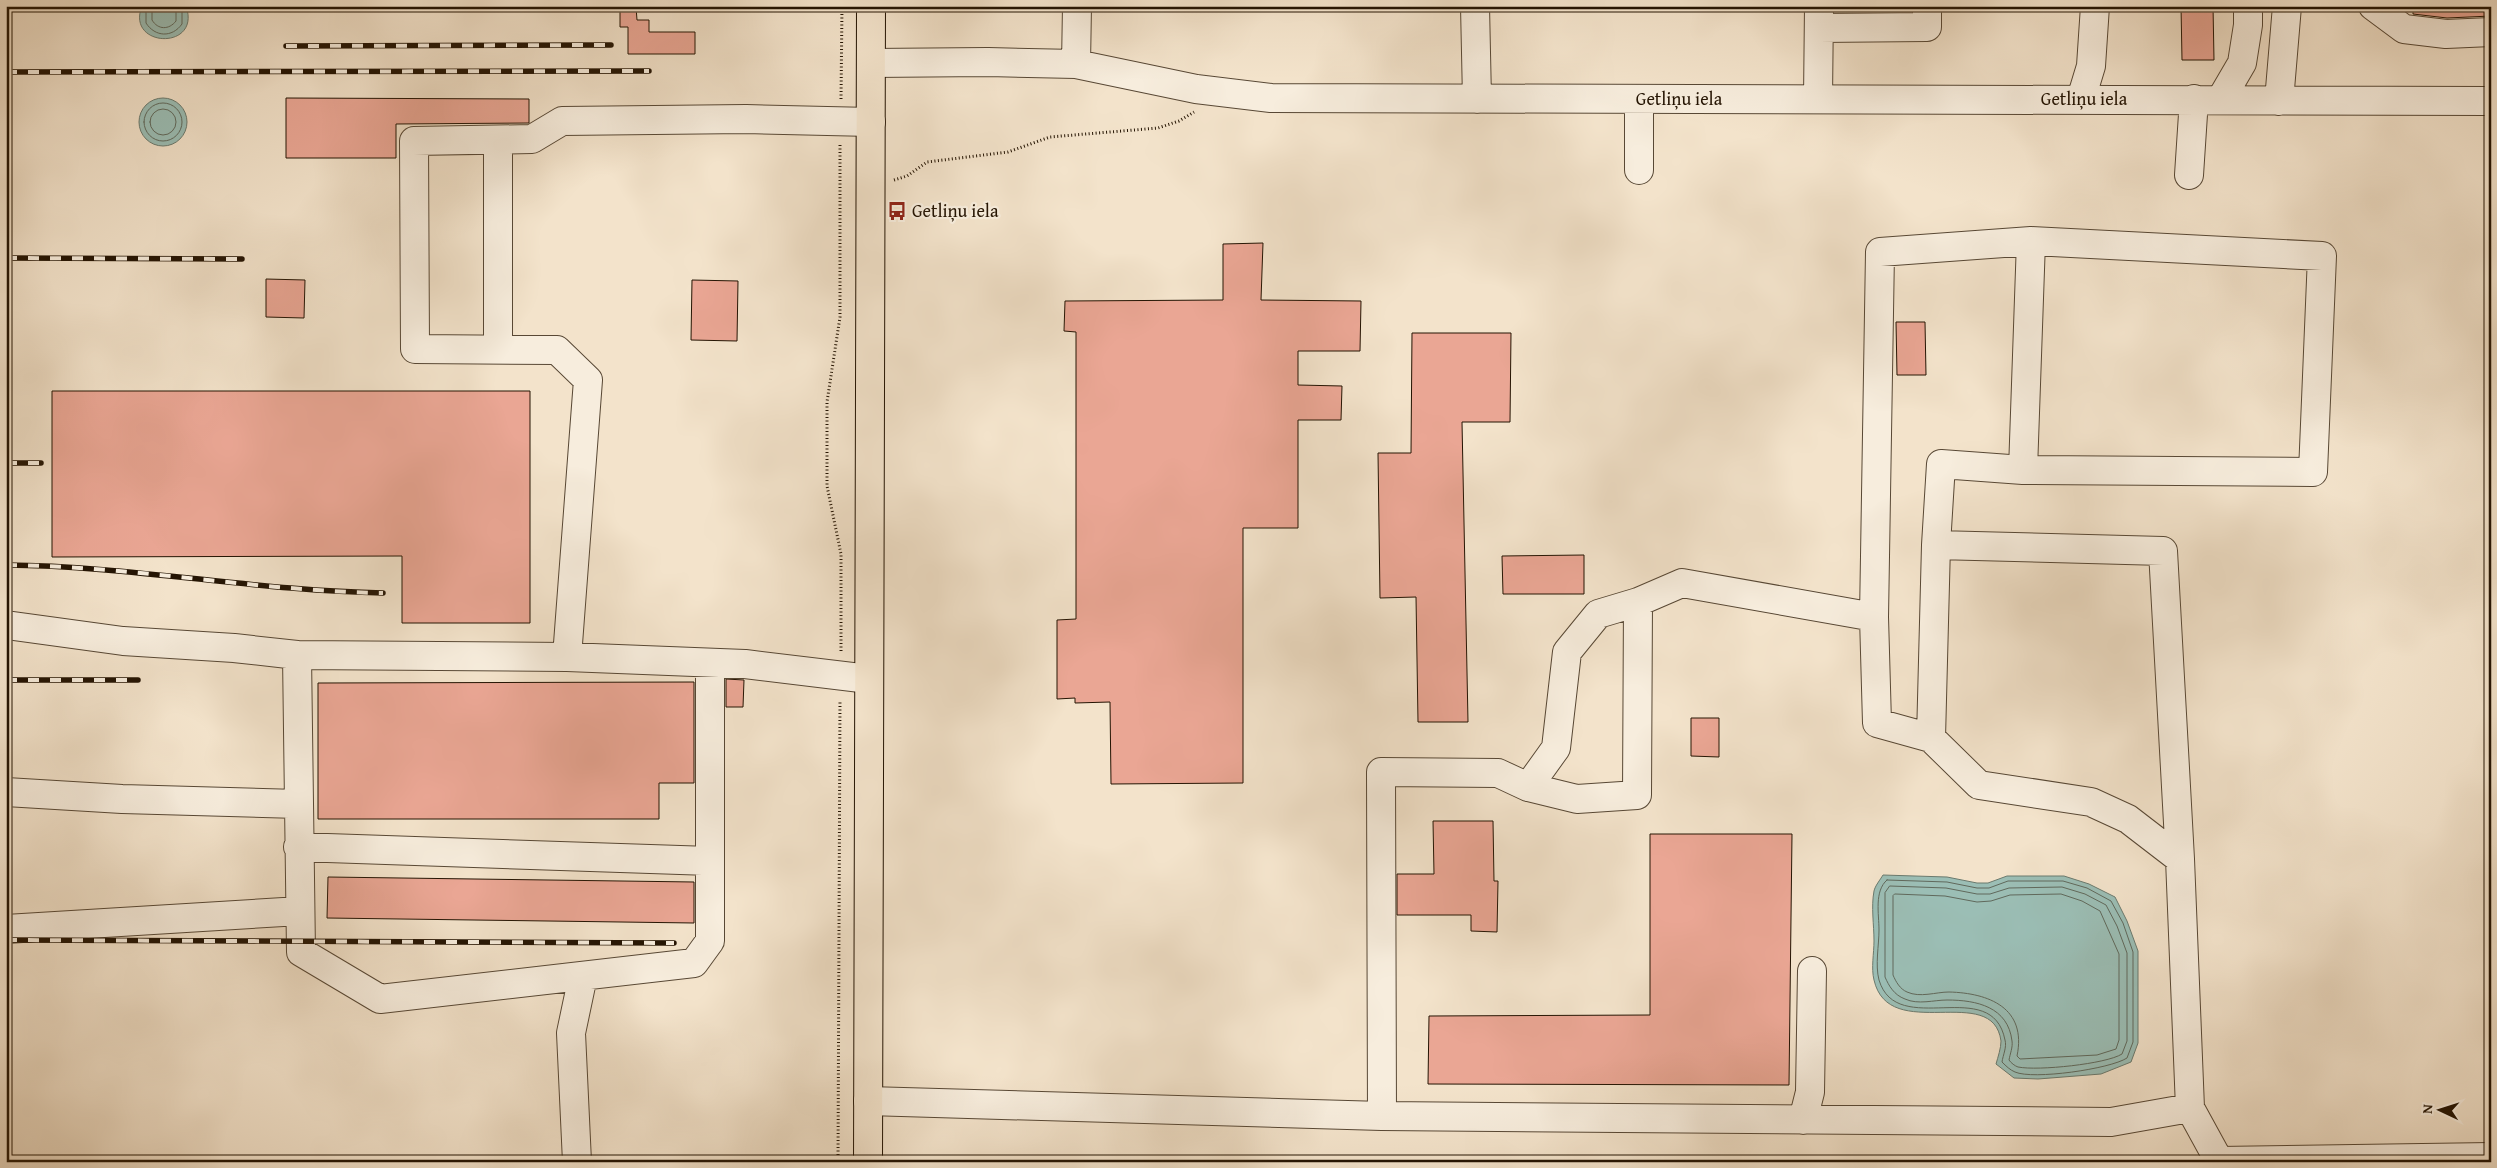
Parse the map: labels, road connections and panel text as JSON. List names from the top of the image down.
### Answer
{
  "streets": {
    "street": ["Getliņu iela"]
  },
  "places": {
    "bus stop": ["Getliņu iela"]
  },
  "north": "left"
}
